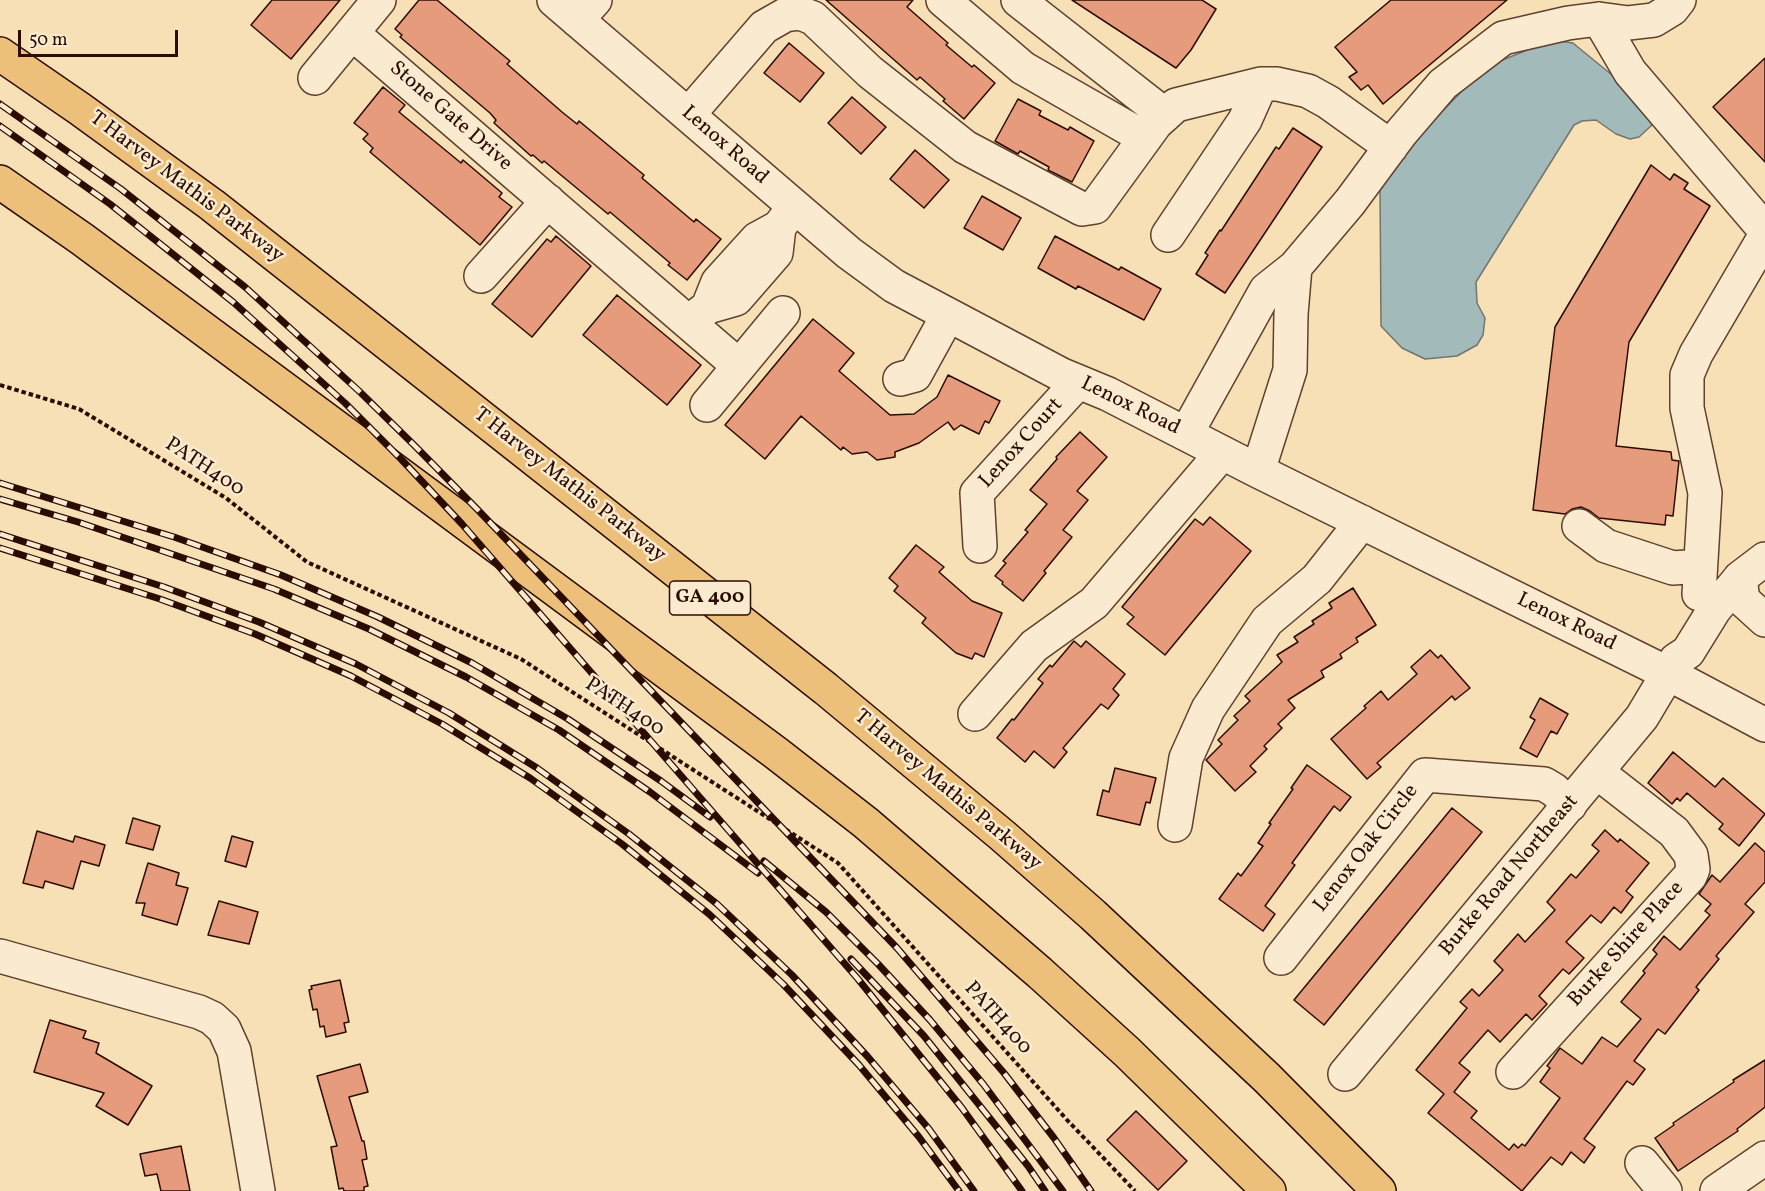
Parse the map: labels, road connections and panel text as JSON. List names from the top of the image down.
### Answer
{
  "streets": {
    "highway": ["T Harvey Mathis Parkway", "GA 400"],
    "street": [
      "Stone Gate Drive",
      "Lenox Road",
      "Lenox Court",
      "Lenox Oak Circle",
      "Burke Road Northeast",
      "Burke Shire Place"
    ],
    "path": ["PATH400"]
  },
  "crossings": [
    ["Lenox Road", "Lenox Court"],
    ["Lenox Road", "Burke Road Northeast"],
    ["Lenox Oak Circle", "Burke Road Northeast"],
    ["Burke Road Northeast", "Burke Shire Place"]
  ],
  "scale_bar": "50 m"
}
